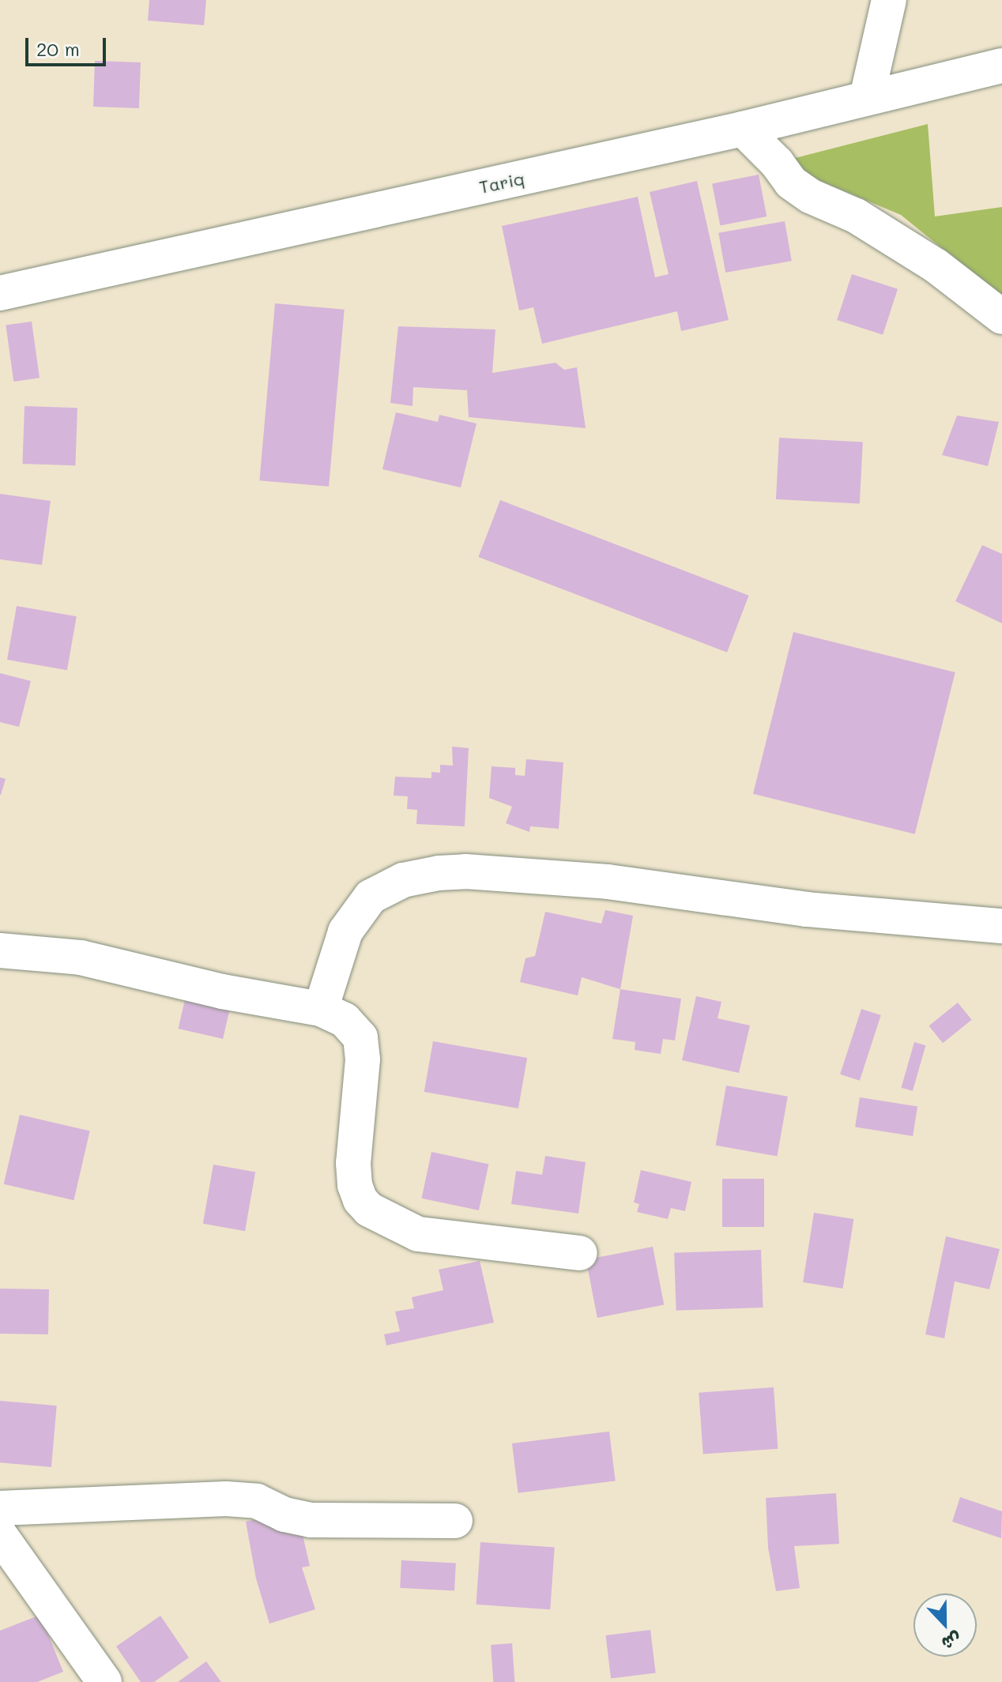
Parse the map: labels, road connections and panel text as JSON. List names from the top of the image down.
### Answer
{
  "streets": {
    "street": ["Tariq"]
  },
  "scale_bar": "20 m",
  "north": "bottom"
}
